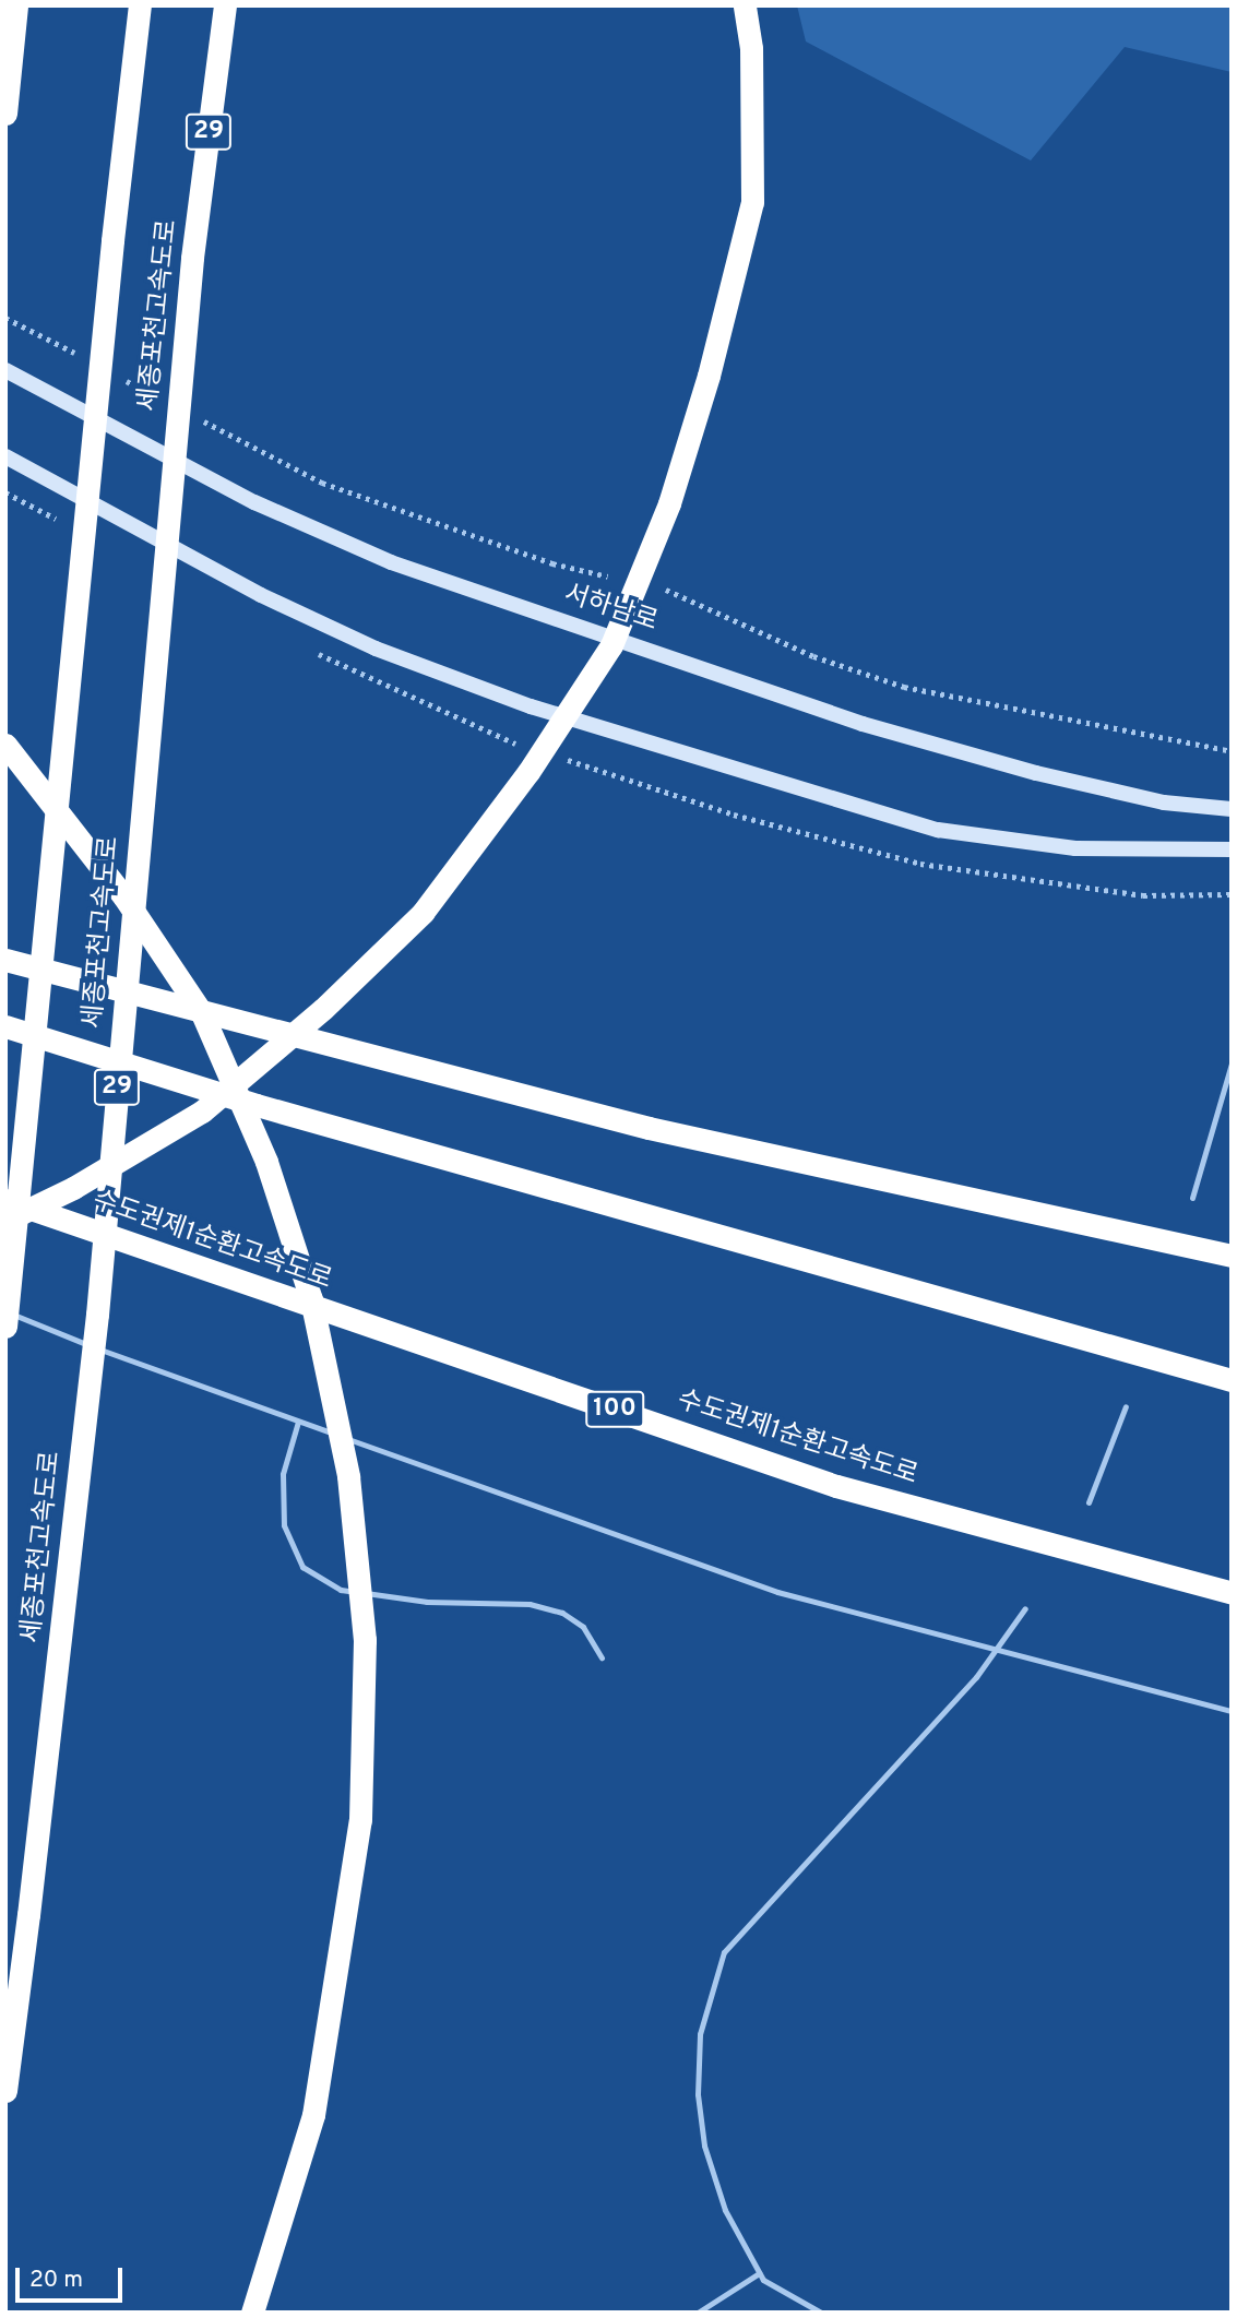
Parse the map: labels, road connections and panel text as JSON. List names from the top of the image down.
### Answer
{
  "streets": {
    "highway": [
      "29",
      "세종포천고속도로",
      "수도권제1순환고속도로",
      "100"
    ],
    "main road": ["서하남로"]
  },
  "scale_bar": "20 m"
}
